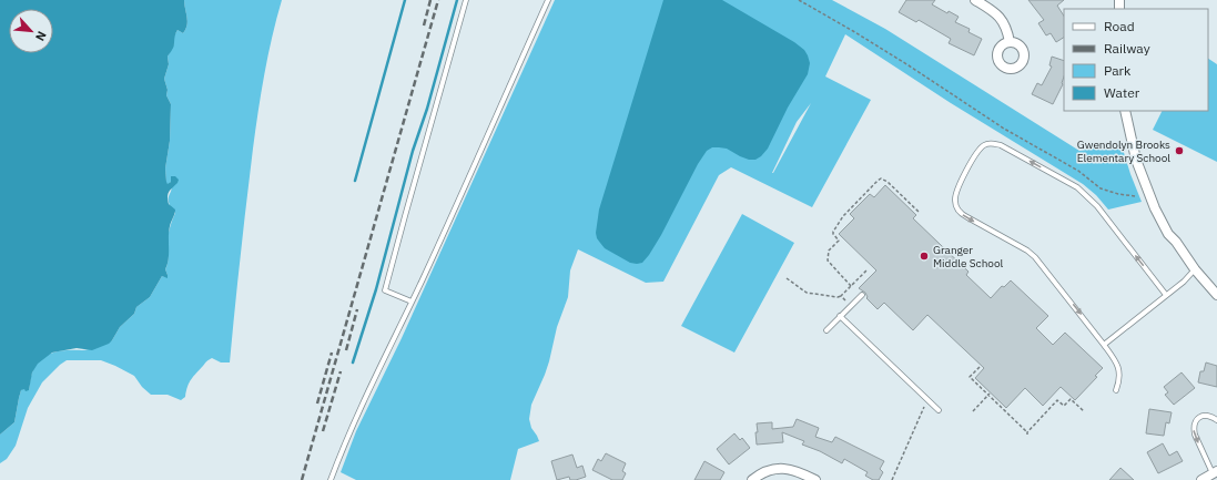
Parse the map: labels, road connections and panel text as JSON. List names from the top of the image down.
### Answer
{
  "places": ["Gwendolyn Brooks Elementary School", "Granger Middle School"],
  "legend": [
    "Road",
    "Railway",
    "Park",
    "Water"
  ],
  "north": "bottom right"
}
